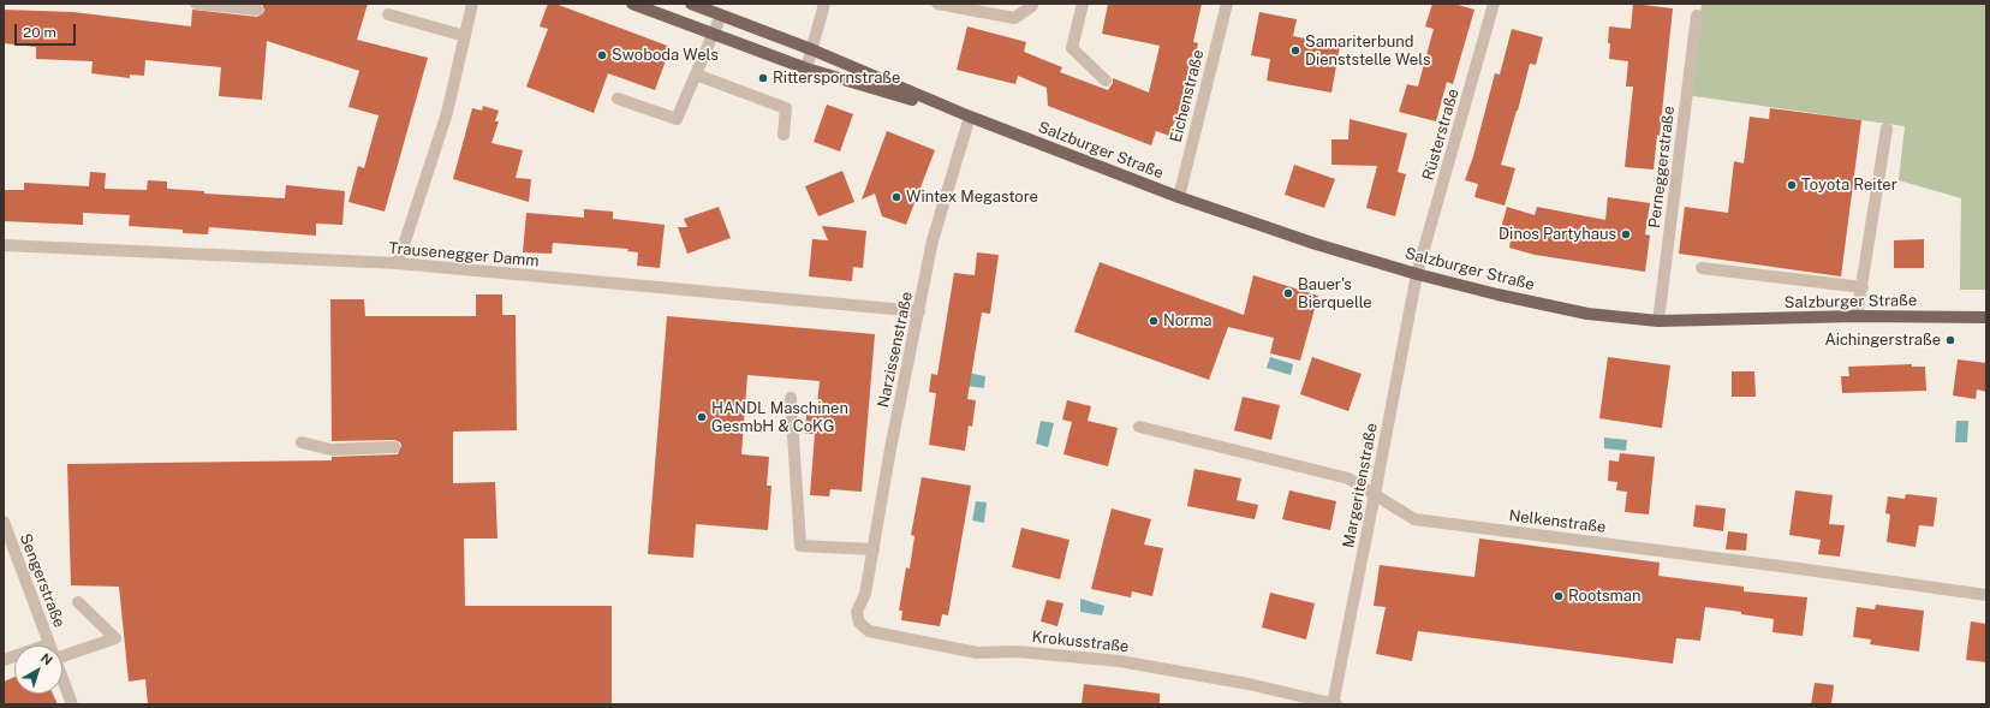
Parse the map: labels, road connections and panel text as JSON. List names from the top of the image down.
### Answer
{
  "streets": {
    "main road": ["Salzburger Straße"],
    "street": [
      "Eichenstraße",
      "Rüsterstraße",
      "Perneggerstraße",
      "Trausenegger Damm",
      "Narzissenstraße",
      "Margeritenstraße",
      "Nelkenstraße",
      "Sengerstraße",
      "Krokusstraße"
    ]
  },
  "crossings": [
    ["Eichenstraße", "Salzburger Straße"],
    ["Rüsterstraße", "Salzburger Straße"],
    ["Rüsterstraße", "Margeritenstraße"],
    ["Salzburger Straße", "Perneggerstraße"],
    ["Salzburger Straße", "Narzissenstraße"],
    ["Salzburger Straße", "Margeritenstraße"],
    ["Trausenegger Damm", "Narzissenstraße"],
    ["Narzissenstraße", "Krokusstraße"],
    ["Margeritenstraße", "Nelkenstraße"],
    ["Margeritenstraße", "Krokusstraße"]
  ],
  "places": [
    "Samariterbund Dienststelle Wels",
    "Swoboda Wels",
    "Ritterspornstraße",
    "Toyota Reiter",
    "Wintex Megastore",
    "Dinos Partyhaus",
    "Bauer's Bierquelle",
    "Norma",
    "Aichingerstraße",
    "HANDL Maschinen GesmbH & CoKG",
    "Rootsman"
  ],
  "scale_bar": "20 m",
  "north": "top right"
}
